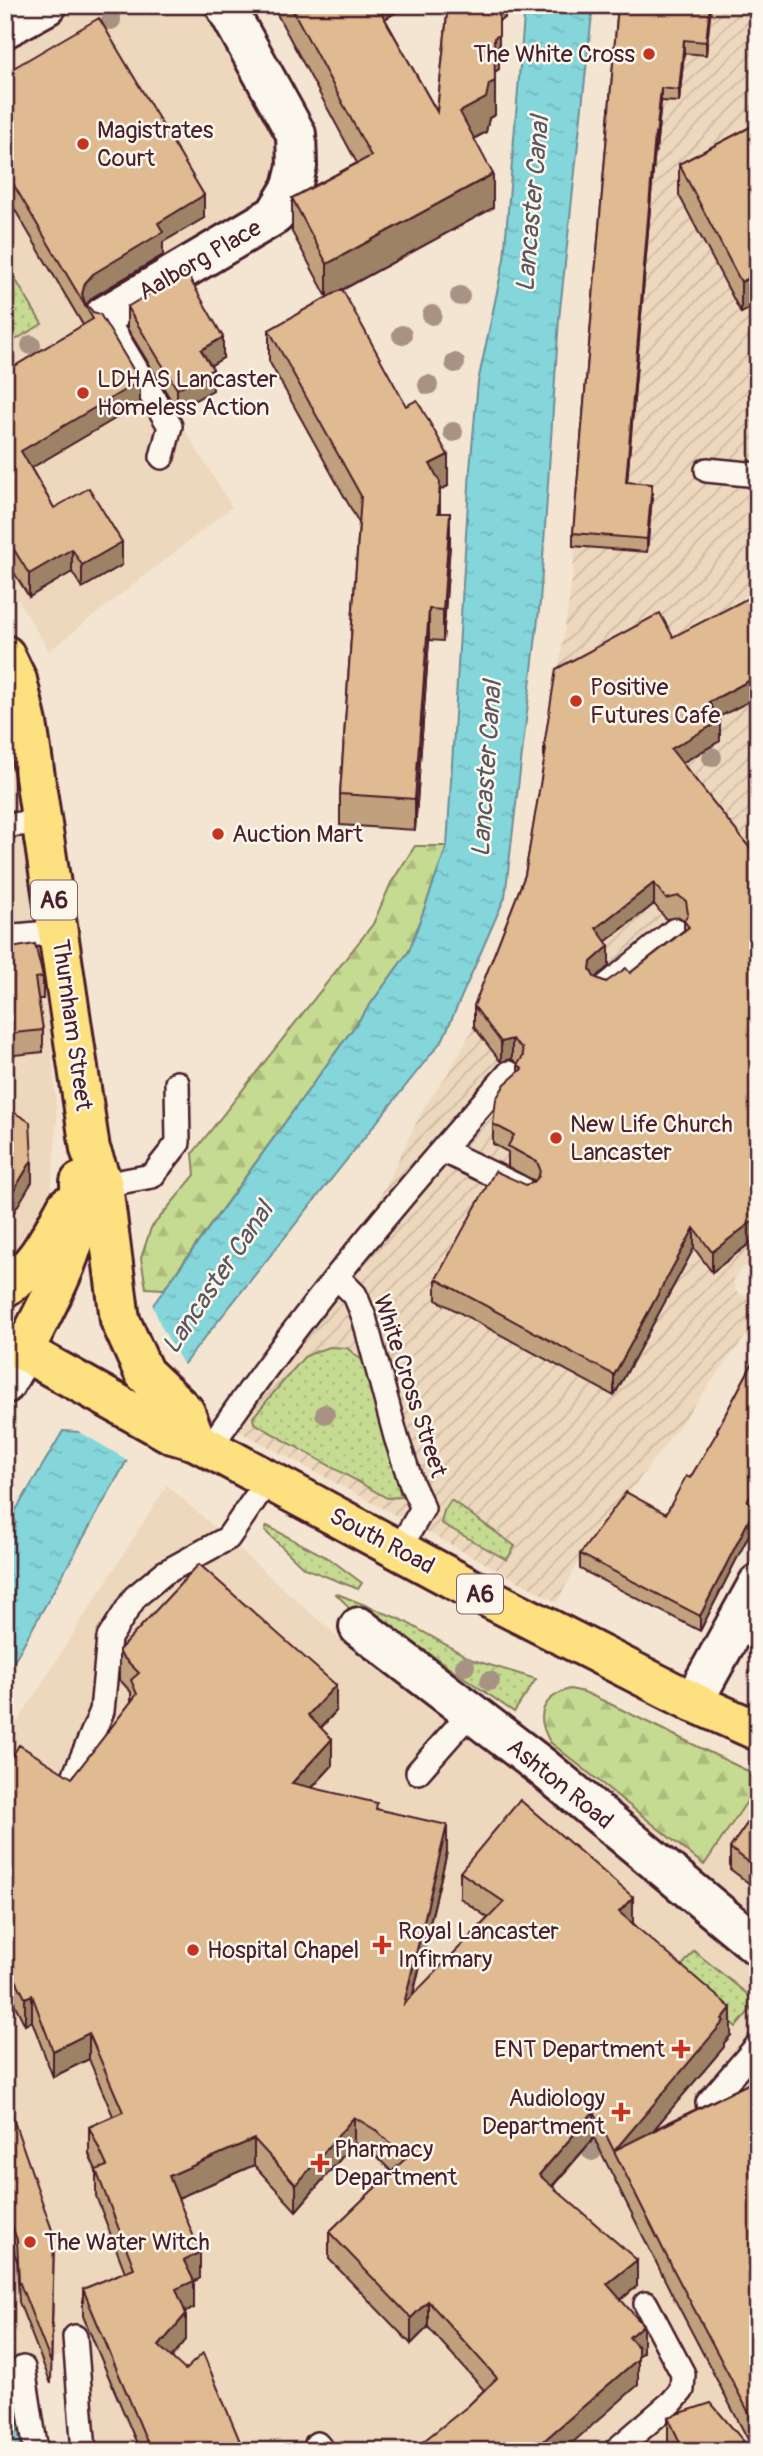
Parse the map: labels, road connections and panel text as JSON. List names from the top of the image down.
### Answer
{
  "streets": {
    "main road": ["A6", "Thurnham Street", "South Road"],
    "street": ["Aalborg Place", "Ashton Road"],
    "lane": ["White Cross Street"]
  },
  "crossings": [
    ["A6", "Thurnham Street"],
    ["A6", "South Road"],
    ["Thurnham Street", "South Road"],
    ["White Cross Street", "South Road"]
  ],
  "water": ["Lancaster Canal"],
  "places": {
    "other": [
      "The White Cross",
      "Magistrates Court",
      "LDHAS Lancaster Homeless Action",
      "Positive Futures Cafe",
      "Auction Mart",
      "New Life Church Lancaster",
      "Hospital Chapel",
      "The Water Witch"
    ],
    "health": [
      "Royal Lancaster Infirmary",
      "ENT Department",
      "Audiology Department",
      "Pharmacy Department"
    ]
  }
}
